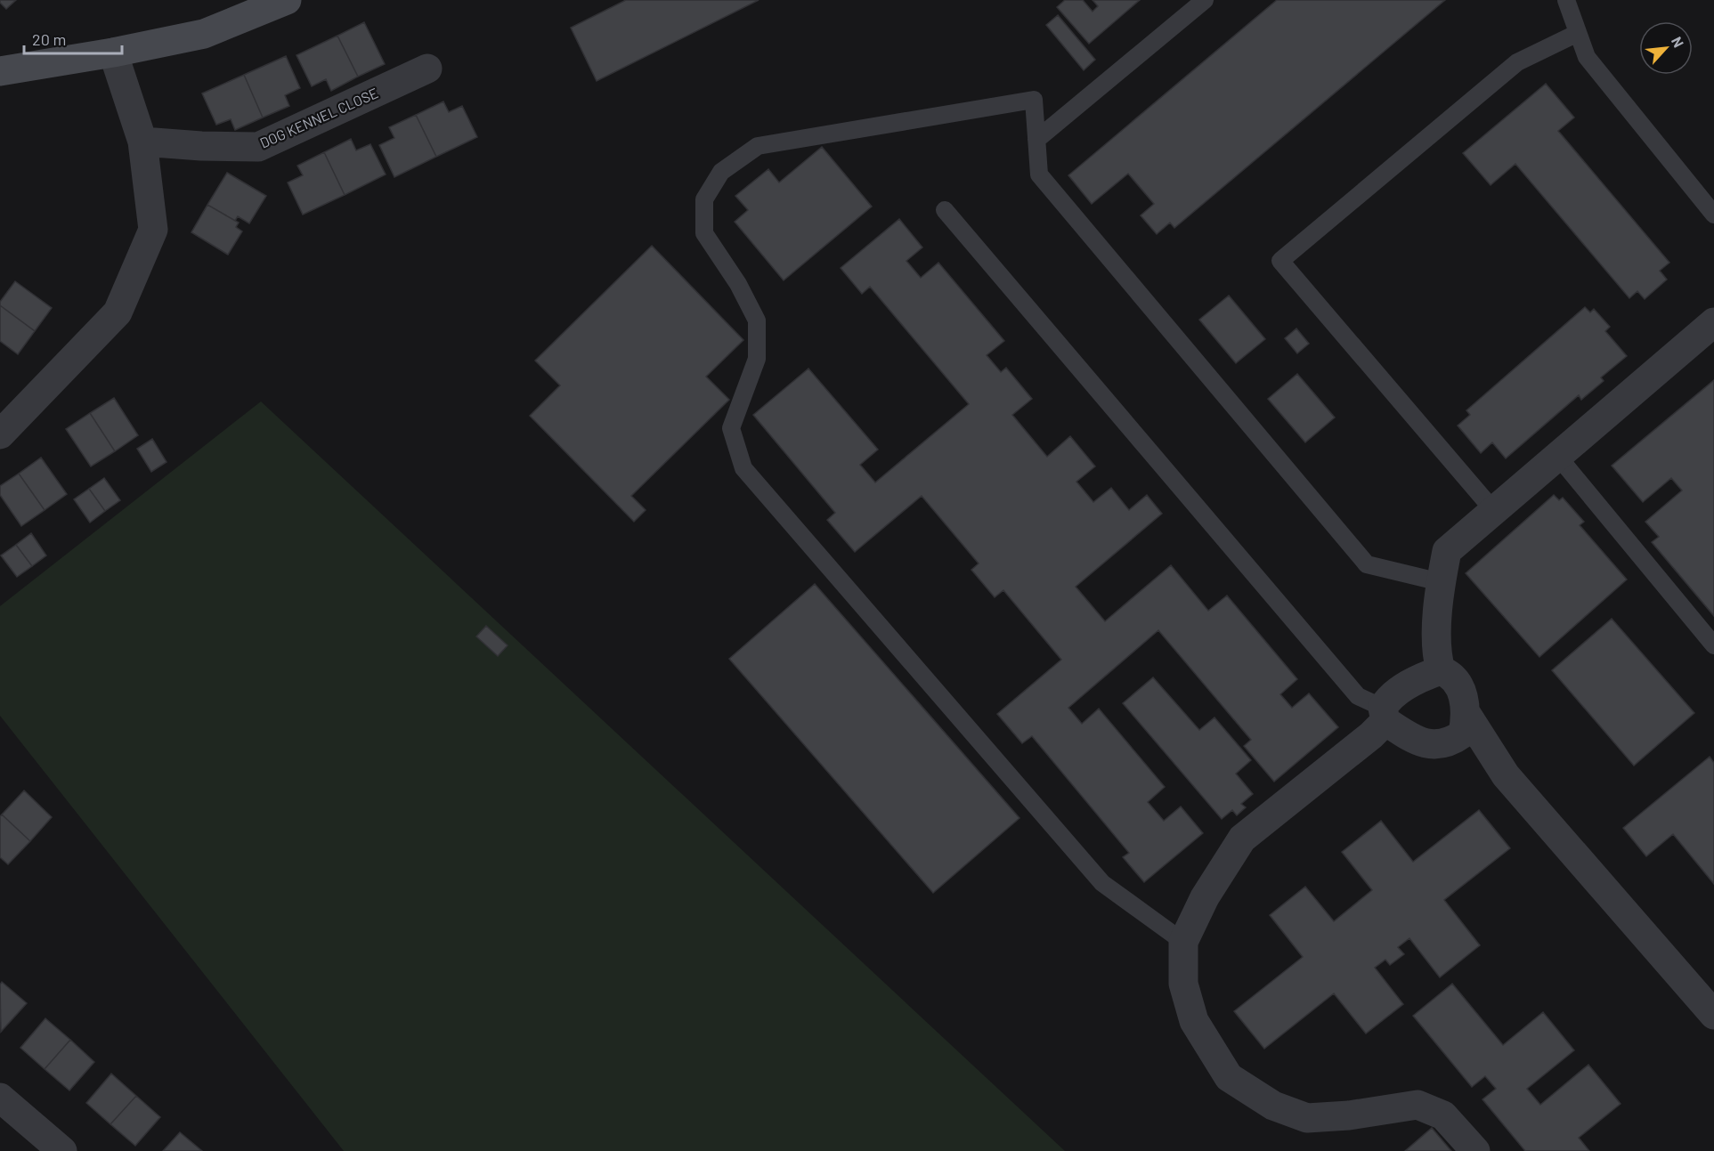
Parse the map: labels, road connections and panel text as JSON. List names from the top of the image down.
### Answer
{
  "streets": {
    "street": ["DOG KENNEL CLOSE"]
  },
  "scale_bar": "20 m",
  "north": "top right"
}
